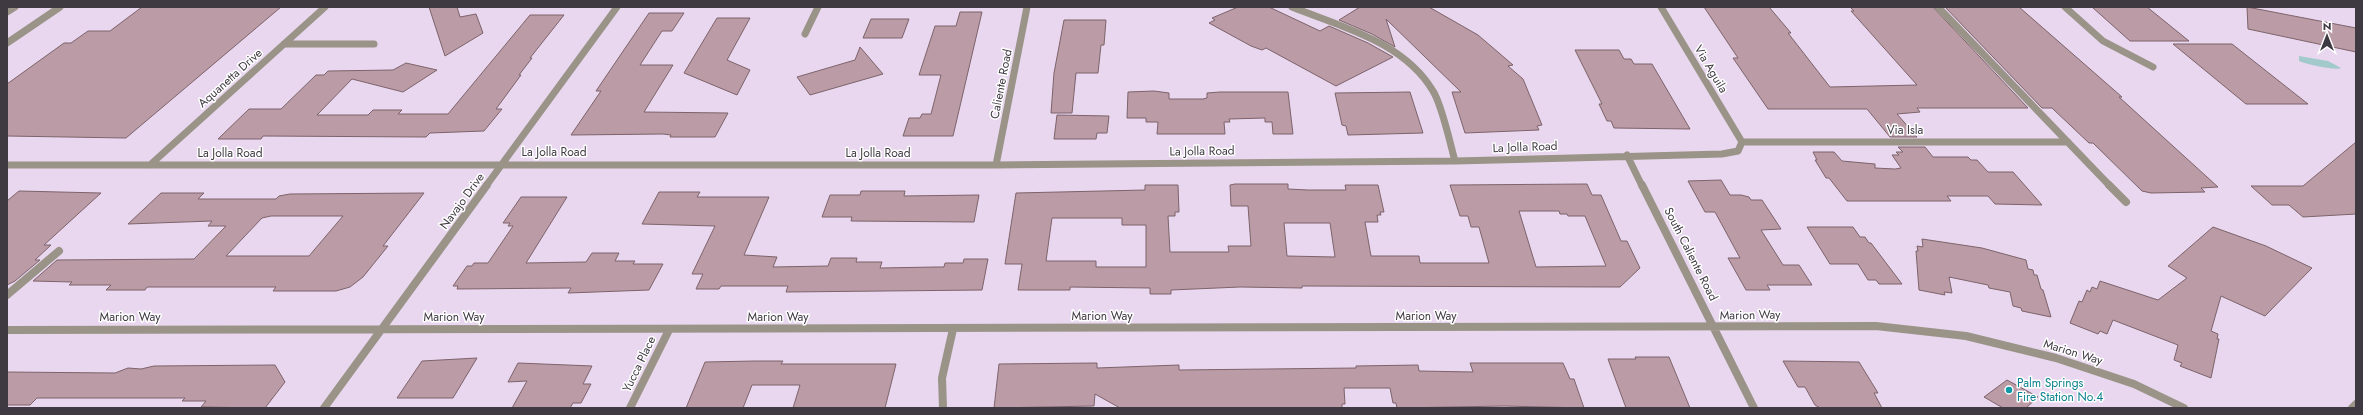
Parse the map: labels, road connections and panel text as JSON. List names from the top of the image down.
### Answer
{
  "streets": {
    "street": [
      "Via Aguila",
      "Aquanetta Drive",
      "Caliente Road",
      "Via Isla",
      "La Jolla Road",
      "Navajo Drive",
      "South Caliente Road",
      "Marion Way",
      "Yucca Place"
    ]
  },
  "crossings": [
    ["Via Aguila", "Via Isla"],
    ["Via Aguila", "La Jolla Road"],
    ["Aquanetta Drive", "La Jolla Road"],
    ["Caliente Road", "La Jolla Road"],
    ["Via Isla", "La Jolla Road"],
    ["La Jolla Road", "Navajo Drive"],
    ["La Jolla Road", "South Caliente Road"],
    ["Navajo Drive", "Marion Way"],
    ["South Caliente Road", "Marion Way"],
    ["Marion Way", "Yucca Place"]
  ],
  "places": ["Palm Springs Fire Station No.4"],
  "north": "top"
}
